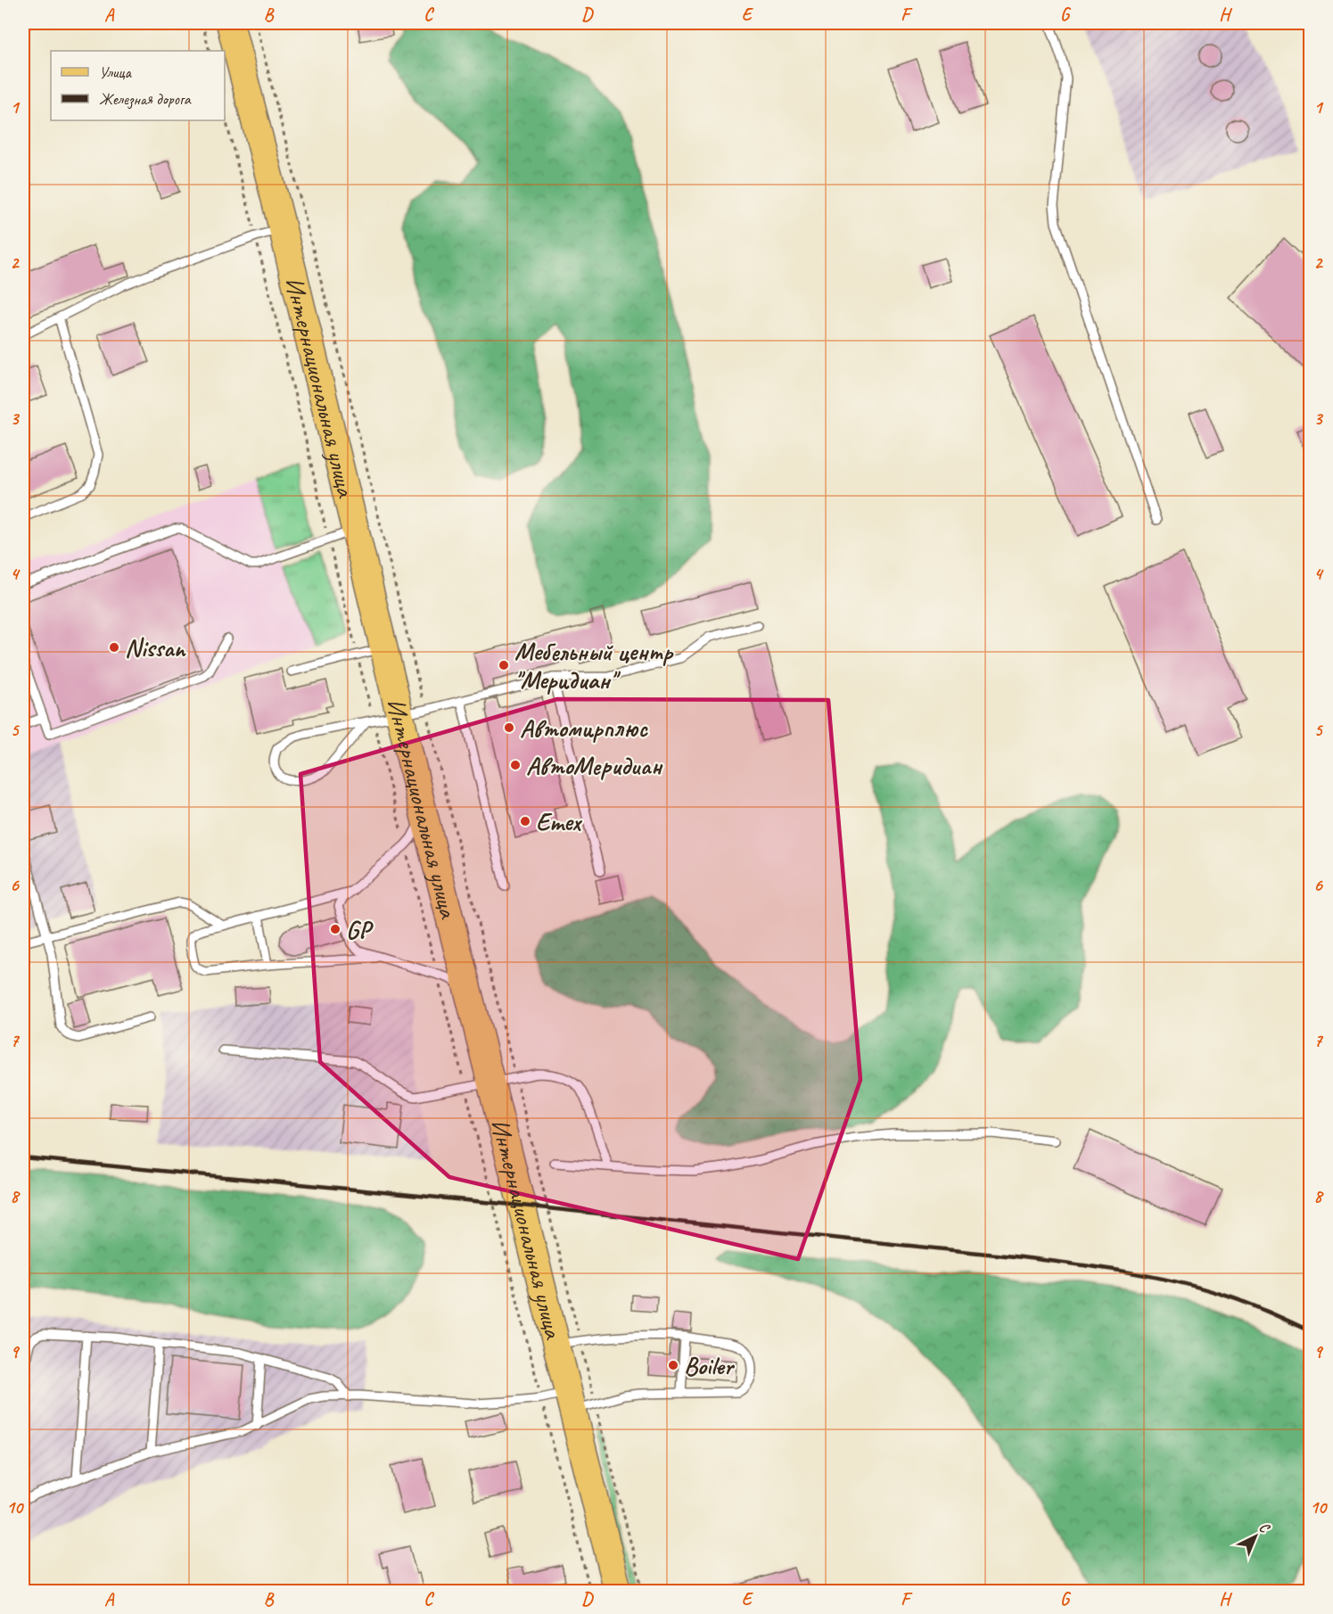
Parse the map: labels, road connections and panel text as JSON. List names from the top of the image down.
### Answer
{
  "streets": {
    "main road": ["Интернациональная улица"]
  },
  "places": [
    "Nissan",
    "Мебельный центр \"Меридиан\"",
    "Автомирплюс",
    "АвтоМеридиан",
    "Emex",
    "GP",
    "Boiler"
  ],
  "legend": ["Улица", "Железная дорога"],
  "north": "top right",
  "grid": {
    "columns": [
      "A",
      "B",
      "C",
      "D",
      "E",
      "F",
      "G",
      "H"
    ],
    "rows": [
      "1",
      "2",
      "3",
      "4",
      "5",
      "6",
      "7",
      "8",
      "9",
      "10"
    ]
  }
}
